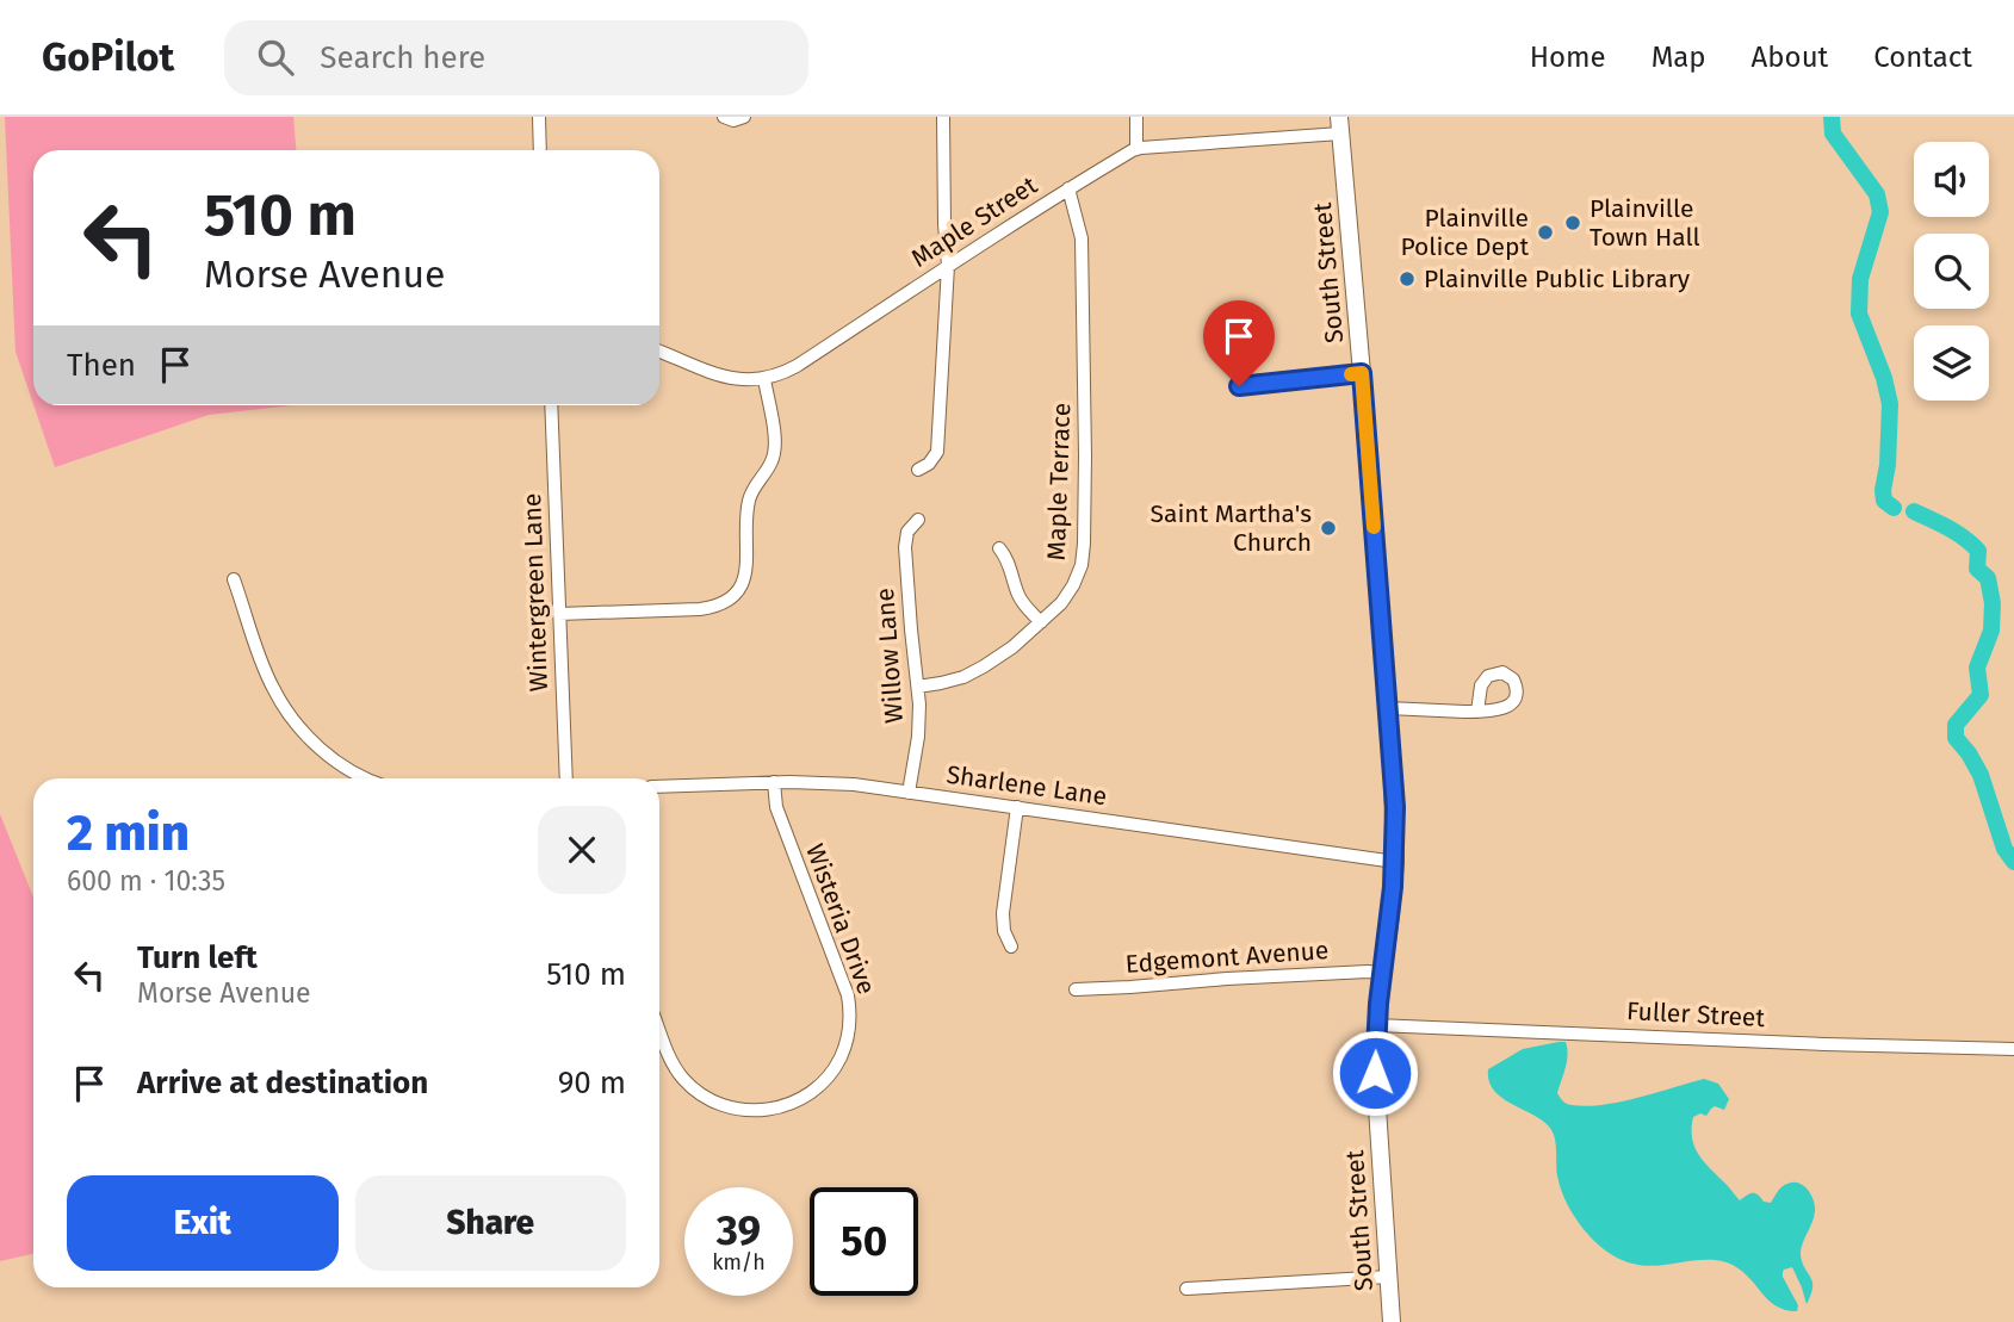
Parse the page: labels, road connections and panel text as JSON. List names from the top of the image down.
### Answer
{
  "streets": {
    "main road": ["South Street"],
    "street": [
      "Maple Street",
      "Maple Terrace",
      "Wintergreen Lane",
      "Willow Lane",
      "Sharlene Lane",
      "Wisteria Drive",
      "Edgemont Avenue",
      "Fuller Street"
    ]
  },
  "crossings": [
    ["Maple Street", "South Street"],
    ["Maple Street", "Maple Terrace"],
    ["South Street", "Sharlene Lane"],
    ["South Street", "Edgemont Avenue"],
    ["South Street", "Fuller Street"],
    ["Maple Terrace", "Willow Lane"],
    ["Willow Lane", "Sharlene Lane"],
    ["Sharlene Lane", "Wisteria Drive"]
  ],
  "places": [
    "Plainville Town Hall",
    "Plainville Police Dept",
    "Plainville Public Library",
    "Saint Martha's Church"
  ],
  "page": {
    "header": "GoPilot",
    "search": "Search here",
    "nav": [
      "Home",
      "Map",
      "About",
      "Contact"
    ],
    "turn": ["510 m", "Morse Avenue"],
    "then": "Then",
    "heading": ["2 min", "600 m · 10:35"],
    "list": [
      {
        "name": "Turn left",
        "note": "Morse Avenue",
        "value": "510 m"
      },
      {
        "name": "Arrive at destination",
        "value": "90 m"
      }
    ],
    "buttons": ["Exit", "Share"],
    "speed": "39 km/h",
    "limit": "50"
  }
}
